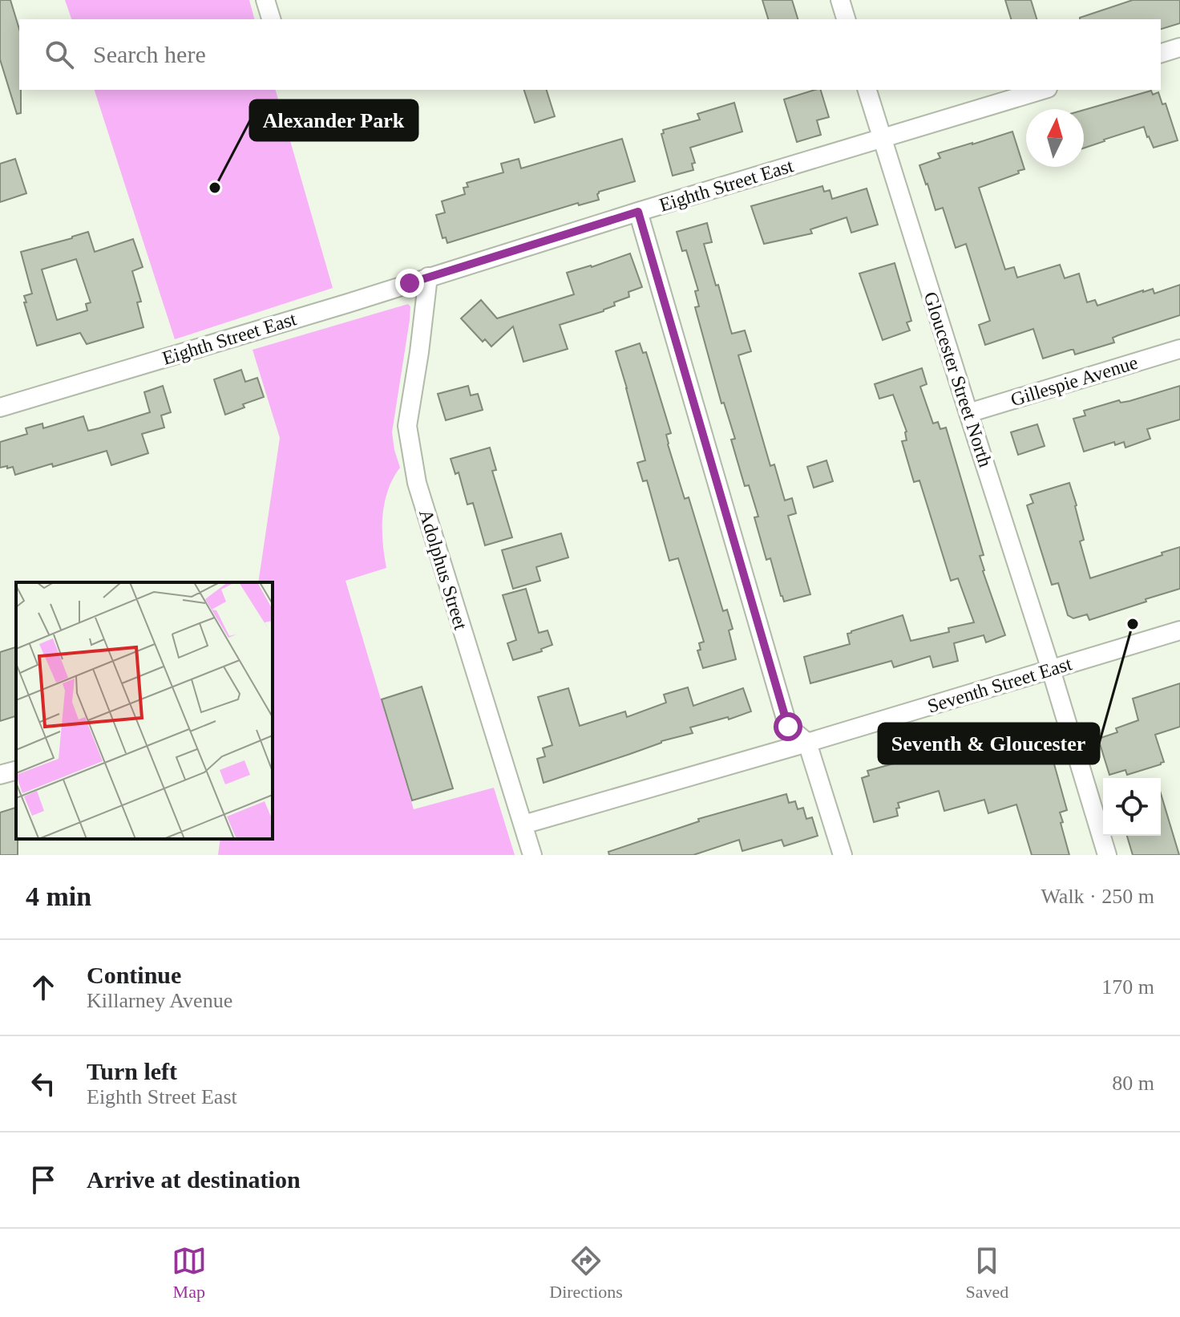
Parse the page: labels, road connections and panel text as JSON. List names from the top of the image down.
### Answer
{
  "streets": {
    "street": [
      "Eighth Street East",
      "Gloucester Street North",
      "Gillespie Avenue",
      "Adolphus Street",
      "Seventh Street East"
    ]
  },
  "crossings": [
    ["Eighth Street East", "Gloucester Street North"],
    ["Eighth Street East", "Adolphus Street"],
    ["Gloucester Street North", "Gillespie Avenue"],
    ["Gloucester Street North", "Seventh Street East"],
    ["Adolphus Street", "Seventh Street East"]
  ],
  "places": ["Alexander Park", "Seventh & Gloucester"],
  "north": "top",
  "page": {
    "search": "Search here",
    "heading": ["4 min", "Walk · 250 m"],
    "list": [
      ["Continue", "Killarney Avenue", "170 m"],
      ["Turn left", "Eighth Street East", "80 m"],
      "Arrive at destination"
    ],
    "nav": ["Map", "Directions", "Saved"]
  }
}
